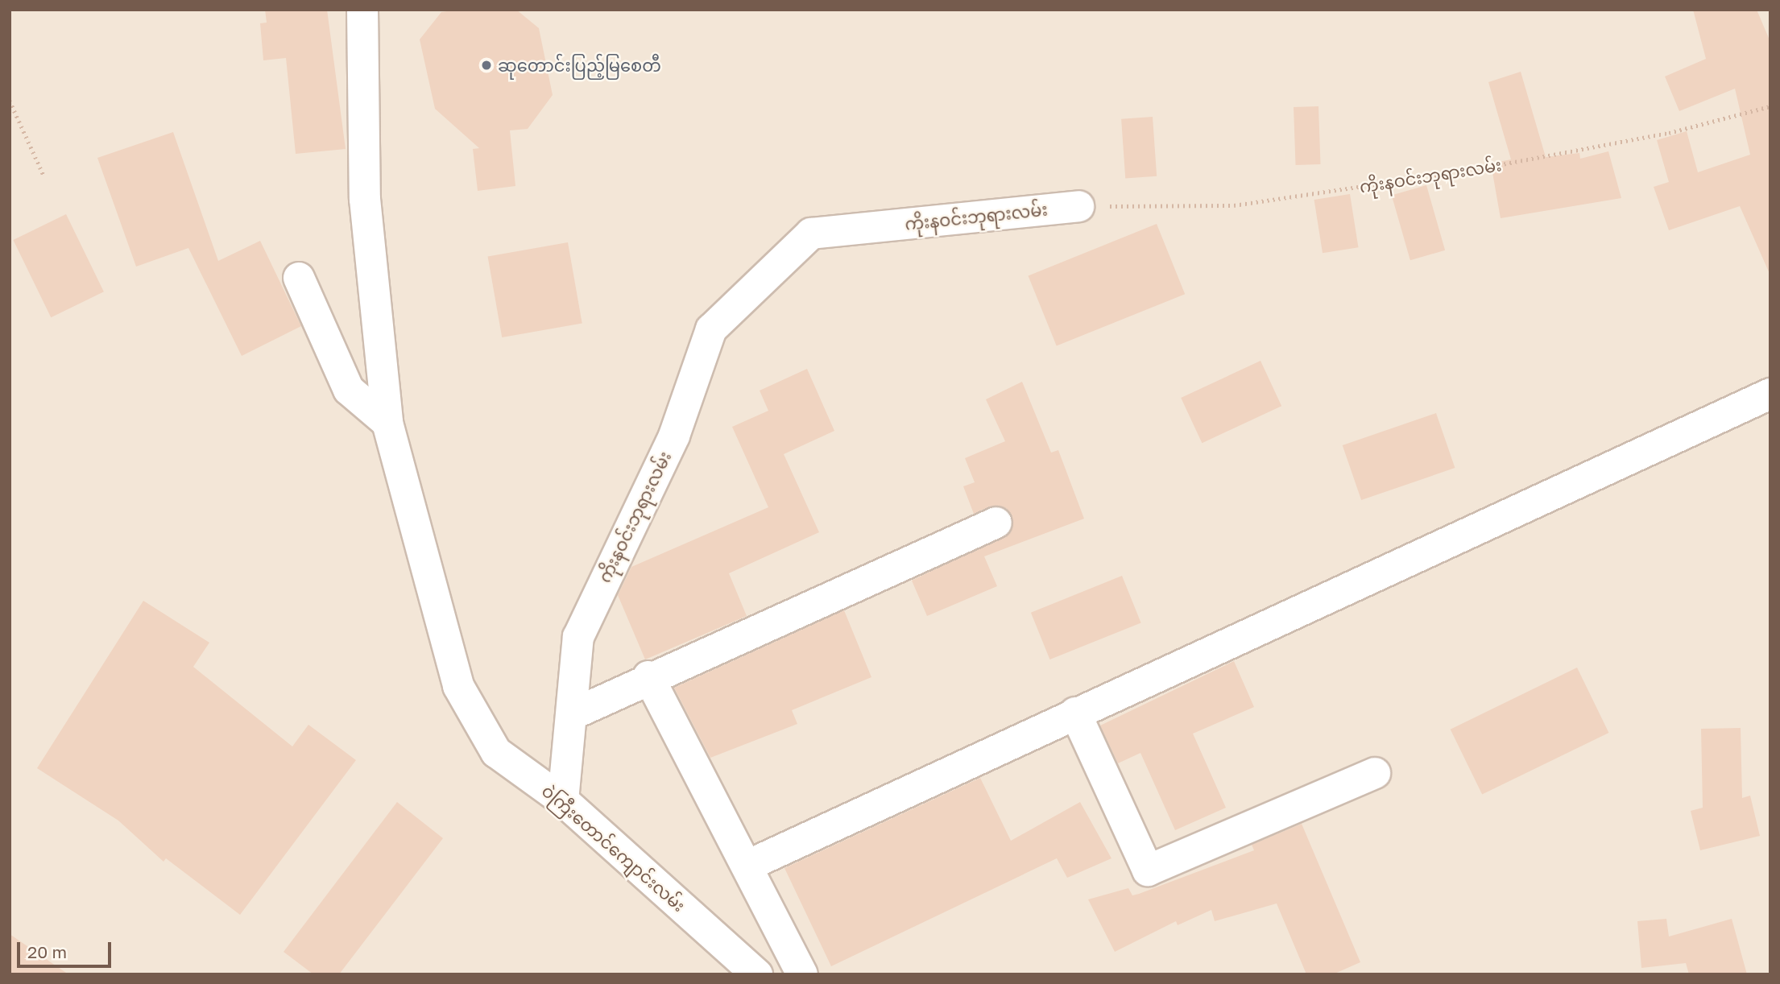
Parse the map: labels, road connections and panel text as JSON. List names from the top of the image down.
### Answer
{
  "streets": {
    "street": ["ကိုးနဝင်းဘုရားလမ်း", "ဝဲကြီးတောင်ကျောင်းလမ်း"]
  },
  "crossings": [
    ["ကိုးနဝင်းဘုရားလမ်း", "ဝဲကြီးတောင်ကျောင်းလမ်း"]
  ],
  "places": ["ဆုတောင်းပြည့်မြစေတီ"],
  "scale_bar": "20 m"
}
